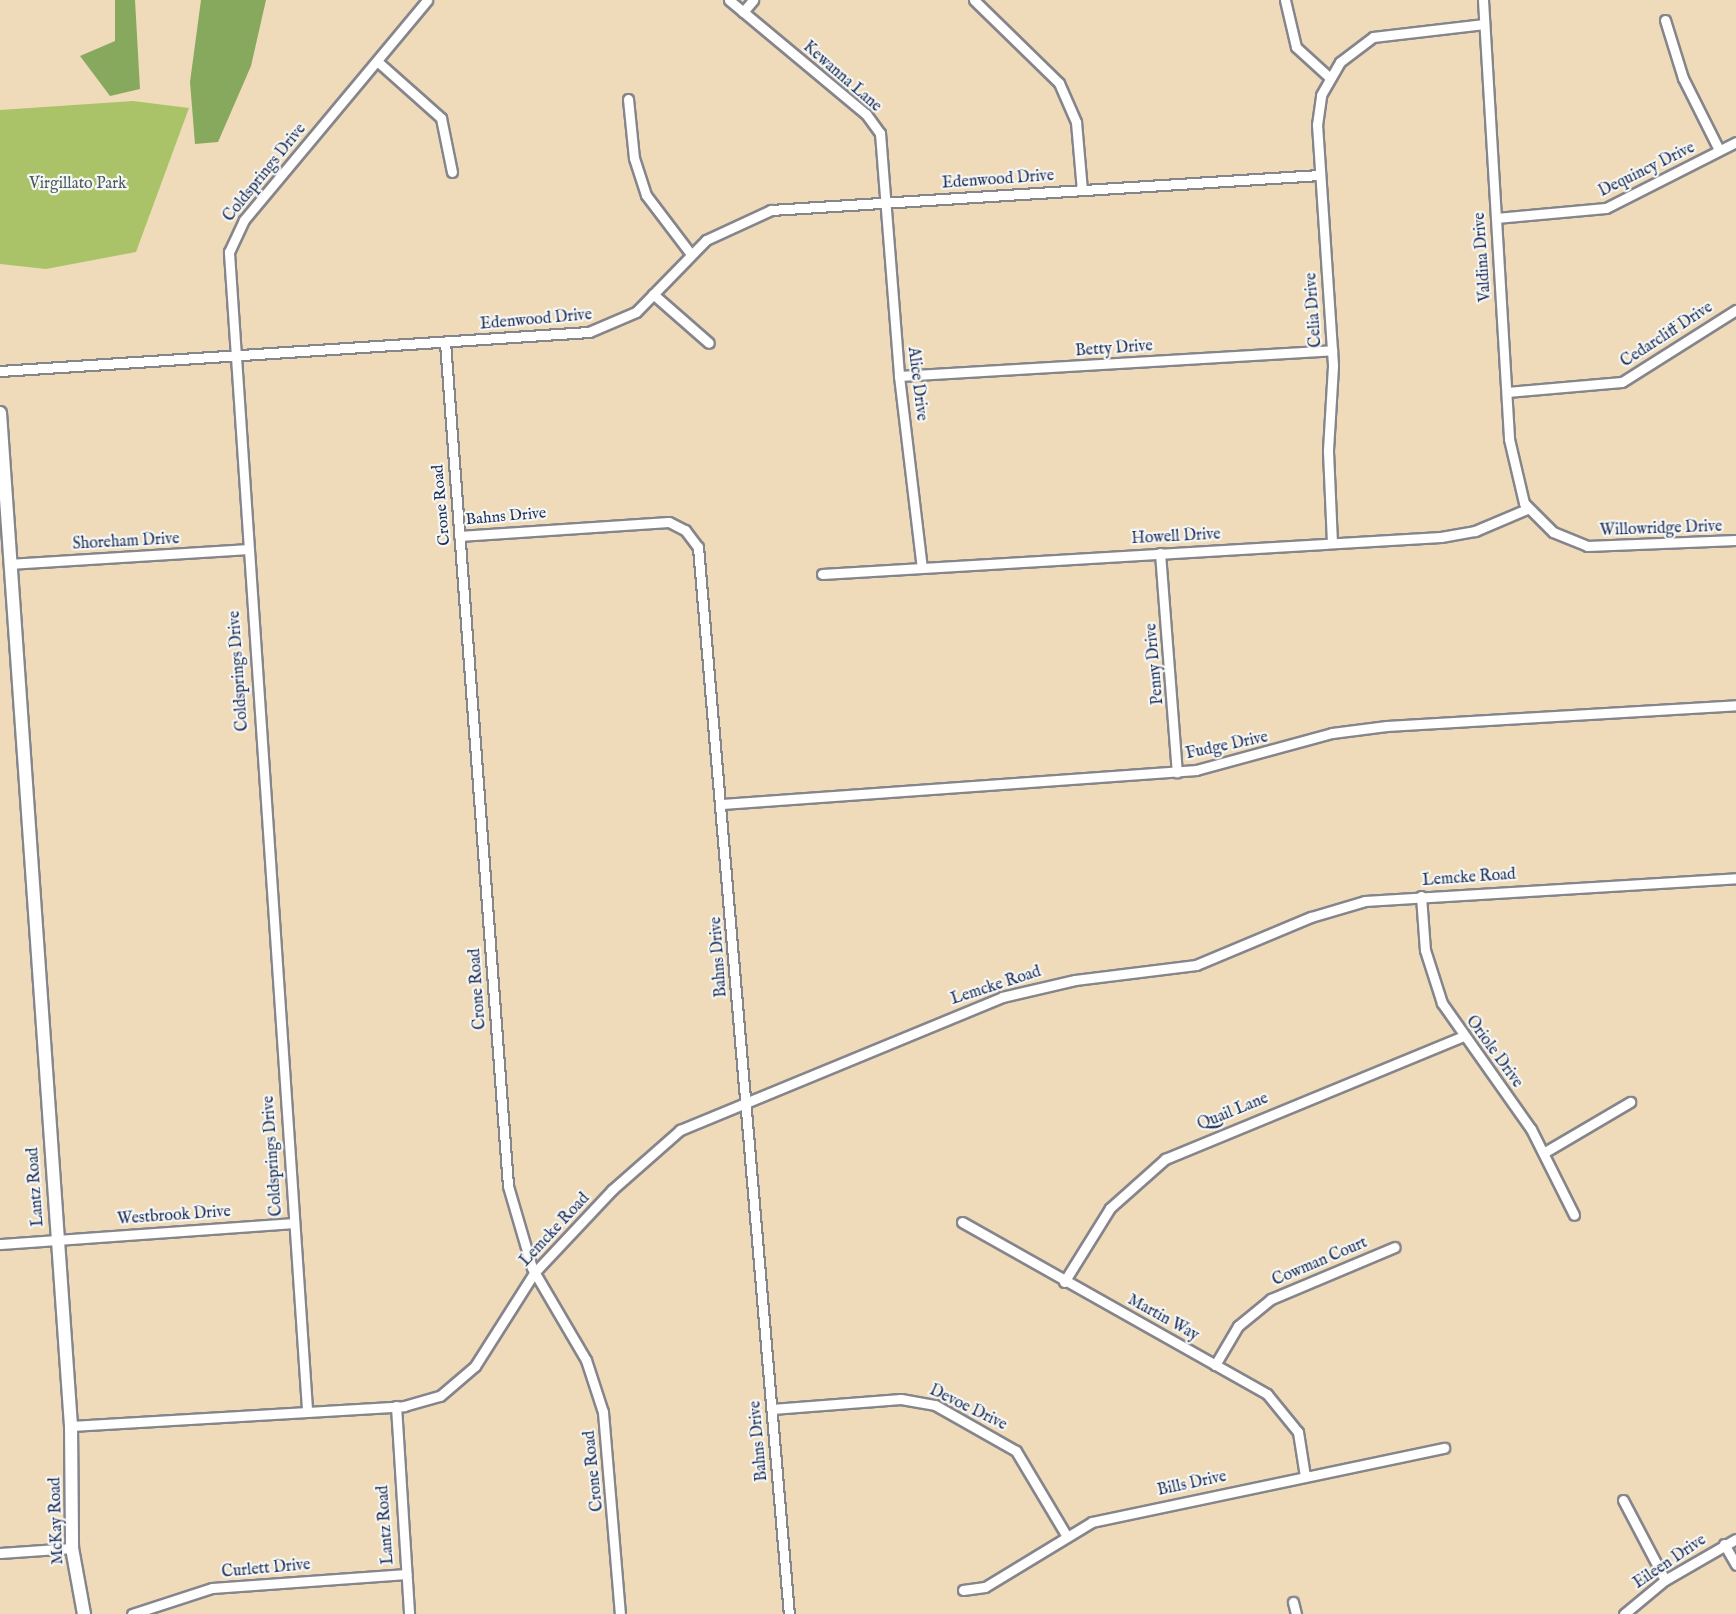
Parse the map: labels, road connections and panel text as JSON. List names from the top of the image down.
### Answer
{
  "streets": {
    "street": [
      "Kewanna Lane",
      "Dequincy Drive",
      "Coldsprings Drive",
      "Edenwood Drive",
      "Valdina Drive",
      "Celia Drive",
      "Cedarcliff Drive",
      "Betty Drive",
      "Alice Drive",
      "Crone Road",
      "Bahns Drive",
      "Willowridge Drive",
      "Howell Drive",
      "Shoreham Drive",
      "Penny Drive",
      "Fudge Drive",
      "Lemcke Road",
      "Oriole Drive",
      "Quail Lane",
      "Lantz Road",
      "Westbrook Drive",
      "Cowman Court",
      "Martin Way",
      "Devoe Drive",
      "Bills Drive",
      "McKay Road",
      "Eileen Drive",
      "Curlett Drive"
    ]
  },
  "crossings": [
    ["Kewanna Lane", "Edenwood Drive"],
    ["Kewanna Lane", "Alice Drive"],
    ["Dequincy Drive", "Valdina Drive"],
    ["Coldsprings Drive", "Edenwood Drive"],
    ["Coldsprings Drive", "Shoreham Drive"],
    ["Coldsprings Drive", "Westbrook Drive"],
    ["Edenwood Drive", "Celia Drive"],
    ["Edenwood Drive", "Alice Drive"],
    ["Edenwood Drive", "Crone Road"],
    ["Valdina Drive", "Cedarcliff Drive"],
    ["Valdina Drive", "Willowridge Drive"],
    ["Valdina Drive", "Howell Drive"],
    ["Celia Drive", "Betty Drive"],
    ["Celia Drive", "Howell Drive"],
    ["Betty Drive", "Alice Drive"],
    ["Alice Drive", "Howell Drive"],
    ["Crone Road", "Bahns Drive"],
    ["Crone Road", "Lemcke Road"],
    ["Bahns Drive", "Fudge Drive"],
    ["Bahns Drive", "Lemcke Road"],
    ["Bahns Drive", "Devoe Drive"],
    ["Willowridge Drive", "Howell Drive"],
    ["Howell Drive", "Penny Drive"],
    ["Shoreham Drive", "Lantz Road"],
    ["Penny Drive", "Fudge Drive"],
    ["Lemcke Road", "Oriole Drive"],
    ["Lemcke Road", "Lantz Road"],
    ["Oriole Drive", "Quail Lane"],
    ["Quail Lane", "Martin Way"],
    ["Lantz Road", "Westbrook Drive"],
    ["Lantz Road", "McKay Road"],
    ["Lantz Road", "Curlett Drive"],
    ["Cowman Court", "Martin Way"],
    ["Martin Way", "Bills Drive"],
    ["Devoe Drive", "Bills Drive"]
  ],
  "parks": ["Virgillato Park"]
}
